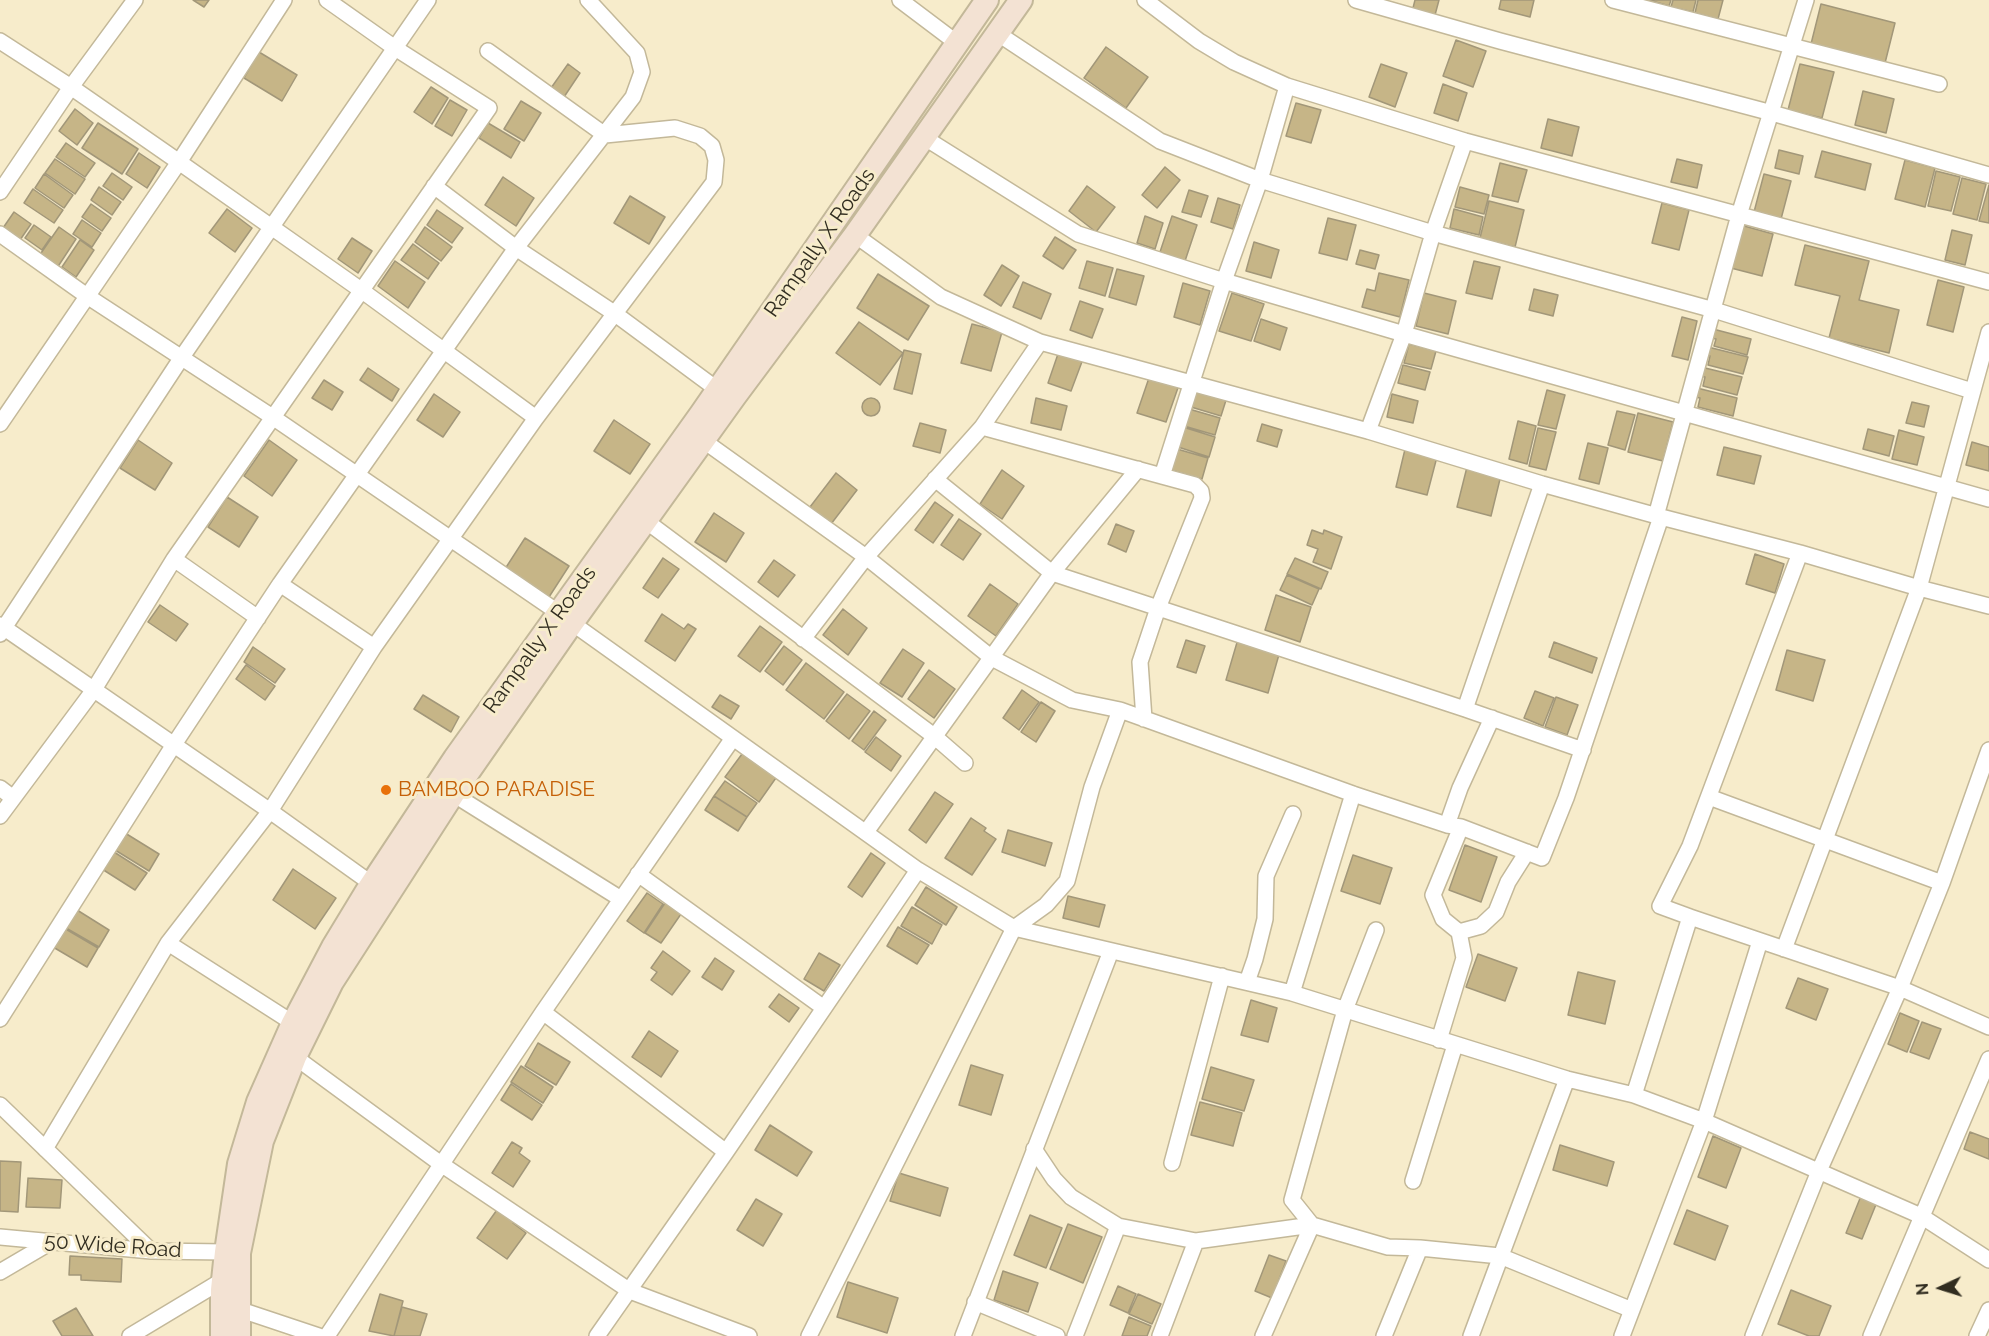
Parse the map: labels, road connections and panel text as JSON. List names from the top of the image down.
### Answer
{
  "streets": {
    "main road": ["Rampally X Roads"],
    "street": ["50 Wide Road"]
  },
  "crossings": [
    ["Rampally X Roads", "50 Wide Road"]
  ],
  "places": ["BAMBOO PARADISE"],
  "north": "left"
}
